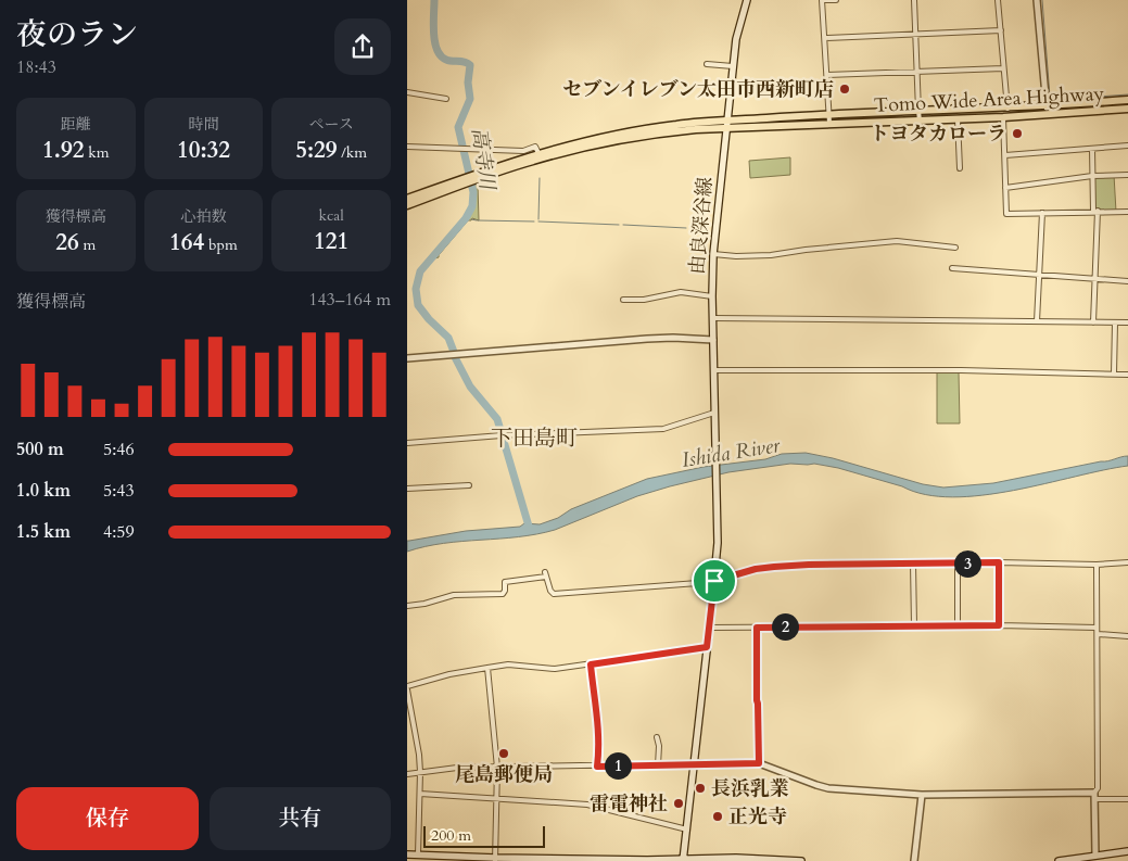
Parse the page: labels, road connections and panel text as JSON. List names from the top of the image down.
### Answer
{
  "streets": {
    "highway": ["Tomo Wide Area Highway"],
    "main road": ["由良深谷線"]
  },
  "crossings": [
    ["Tomo Wide Area Highway", "由良深谷線"]
  ],
  "districts": ["下田島町"],
  "water": ["高寺川", "Ishida River"],
  "places": [
    "セブンイレブン太田市西新町店",
    "トヨタカローラ",
    "尾島郵便局",
    "長浜乳業",
    "雷電神社",
    "正光寺"
  ],
  "scale_bar": "200 m",
  "page": {
    "heading": ["夜のラン", "18:43"],
    "stats": [
      ["距離", "1.92 km"],
      ["時間", "10:32"],
      ["ペース", "5:29 /km"],
      ["獲得標高", "26 m"],
      ["心拍数", "164 bpm"],
      ["kcal", "121"]
    ],
    "chart": ["獲得標高", "143–164 m"],
    "list": [
      {
        "name": "500 m",
        "note": "5:46"
      },
      {
        "name": "1.0 km",
        "note": "5:43"
      },
      {
        "name": "1.5 km",
        "note": "4:59"
      }
    ],
    "pins": ["3", "2", "1"],
    "buttons": ["保存", "共有"],
    "scale": "200 m"
  }
}
